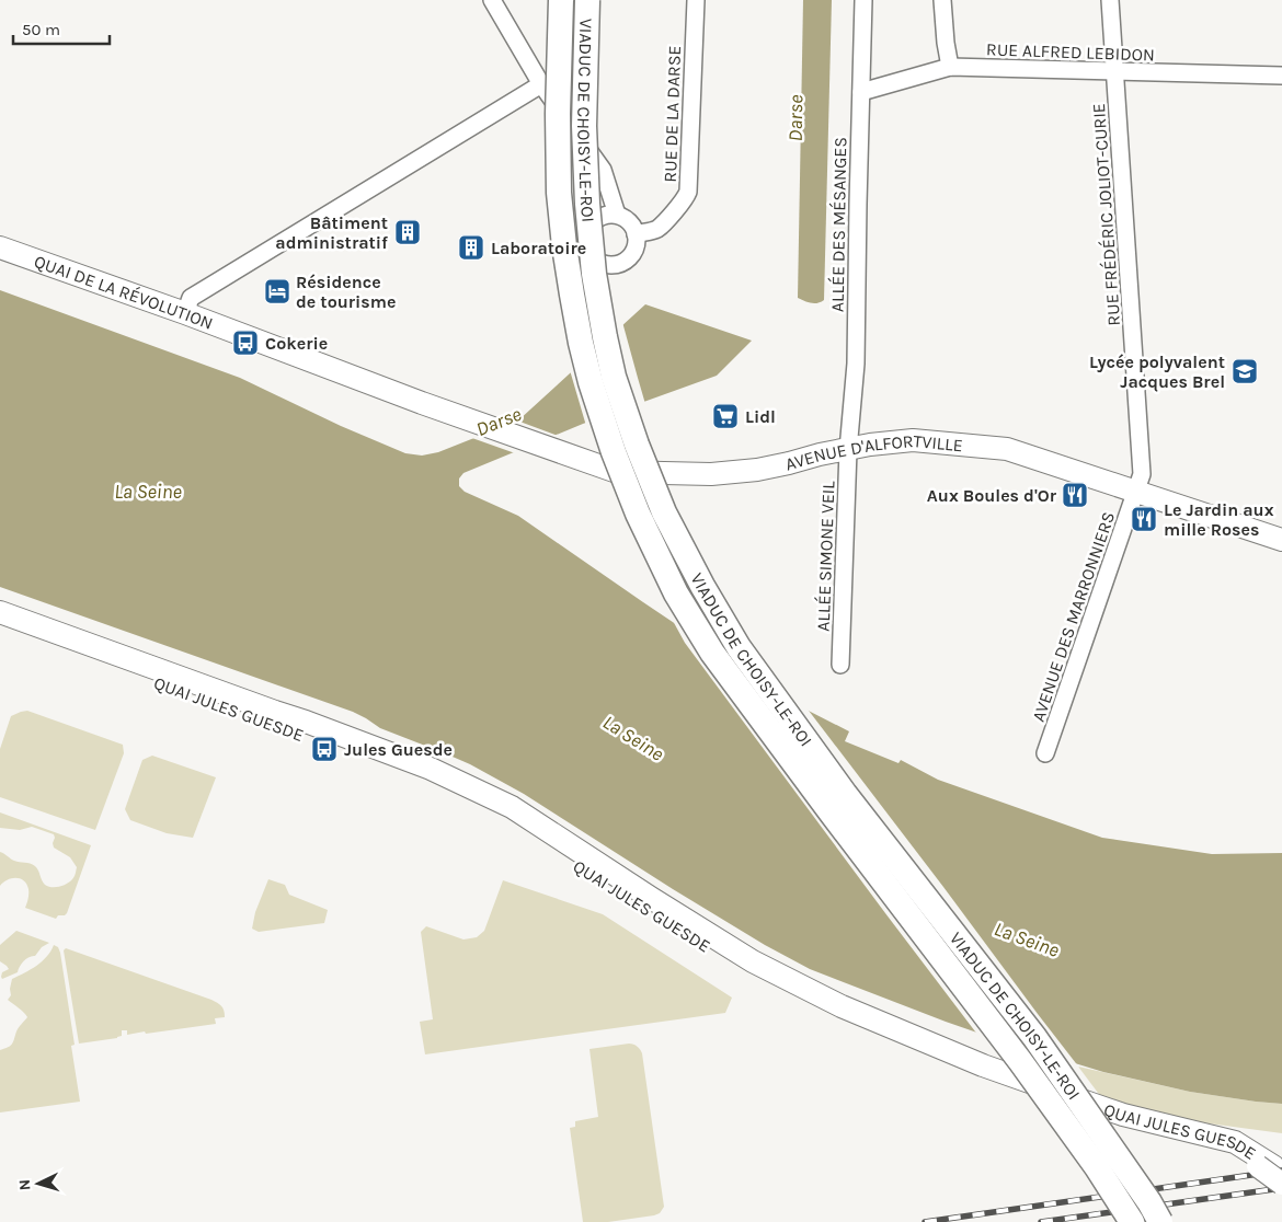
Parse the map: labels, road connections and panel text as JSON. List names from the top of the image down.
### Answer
{
  "streets": {
    "highway": ["VIADUC DE CHOISY-LE-ROI"],
    "main road": ["QUAI DE LA RÉVOLUTION", "AVENUE D'ALFORTVILLE", "QUAI JULES GUESDE"],
    "street": [
      "RUE ALFRED LEBIDON",
      "RUE DE LA DARSE",
      "RUE FRÉDÉRIC JOLIOT-CURIE",
      "ALLÉE DES MÉSANGES",
      "ALLÉE SIMONE VEIL",
      "AVENUE DES MARRONNIERS"
    ]
  },
  "crossings": [
    ["RUE ALFRED LEBIDON", "RUE FRÉDÉRIC JOLIOT-CURIE"],
    ["RUE ALFRED LEBIDON", "ALLÉE DES MÉSANGES"],
    ["RUE FRÉDÉRIC JOLIOT-CURIE", "AVENUE D'ALFORTVILLE"],
    ["RUE FRÉDÉRIC JOLIOT-CURIE", "AVENUE DES MARRONNIERS"],
    ["ALLÉE DES MÉSANGES", "AVENUE D'ALFORTVILLE"],
    ["ALLÉE DES MÉSANGES", "ALLÉE SIMONE VEIL"],
    ["QUAI DE LA RÉVOLUTION", "AVENUE D'ALFORTVILLE"],
    ["AVENUE D'ALFORTVILLE", "ALLÉE SIMONE VEIL"],
    ["AVENUE D'ALFORTVILLE", "AVENUE DES MARRONNIERS"]
  ],
  "water": ["Darse", "La Seine"],
  "places": {
    "building": ["Bâtiment administratif", "Laboratoire"],
    "hotel": ["Résidence de tourisme"],
    "bus stop": ["Cokerie", "Jules Guesde"],
    "school or university": ["Lycée polyvalent Jacques Brel"],
    "supermarket": ["Lidl"],
    "restaurant": ["Aux Boules d'Or", "Le Jardin aux mille Roses"]
  },
  "scale_bar": "50 m",
  "north": "left"
}
